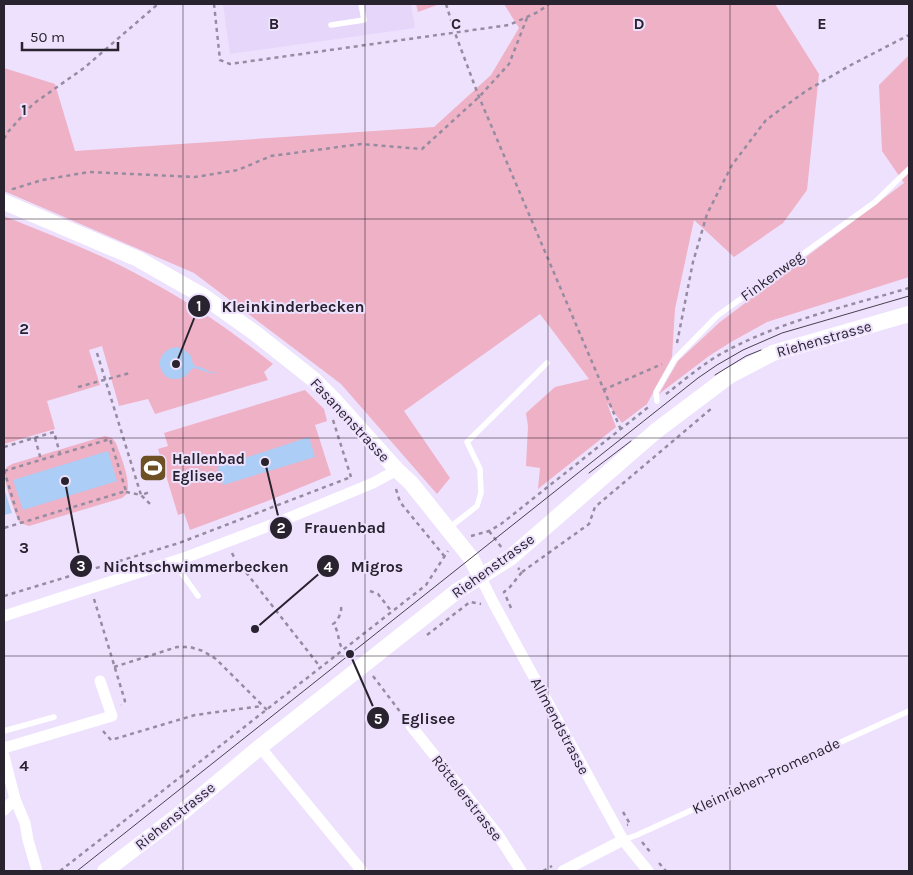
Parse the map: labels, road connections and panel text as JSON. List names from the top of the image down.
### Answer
{
  "streets": {
    "main road": ["Riehenstrasse", "Fasanenstrasse"],
    "street": ["Allmendstrasse", "Röttelerstrasse"],
    "lane": ["Finkenweg", "Kleinriehen-Promenade"]
  },
  "crossings": [
    ["Riehenstrasse", "Fasanenstrasse"],
    ["Riehenstrasse", "Allmendstrasse"],
    ["Fasanenstrasse", "Allmendstrasse"],
    ["Allmendstrasse", "Kleinriehen-Promenade"]
  ],
  "places": {
    "other": [
      "Kleinkinderbecken",
      "Frauenbad",
      "Nichtschwimmerbecken",
      "Migros",
      "Eglisee"
    ],
    "sports": ["Hallenbad Eglisee"]
  },
  "scale_bar": "50 m",
  "grid": {
    "columns": [
      "B",
      "C",
      "D",
      "E"
    ],
    "rows": [
      "1",
      "2",
      "3",
      "4"
    ]
  }
}
